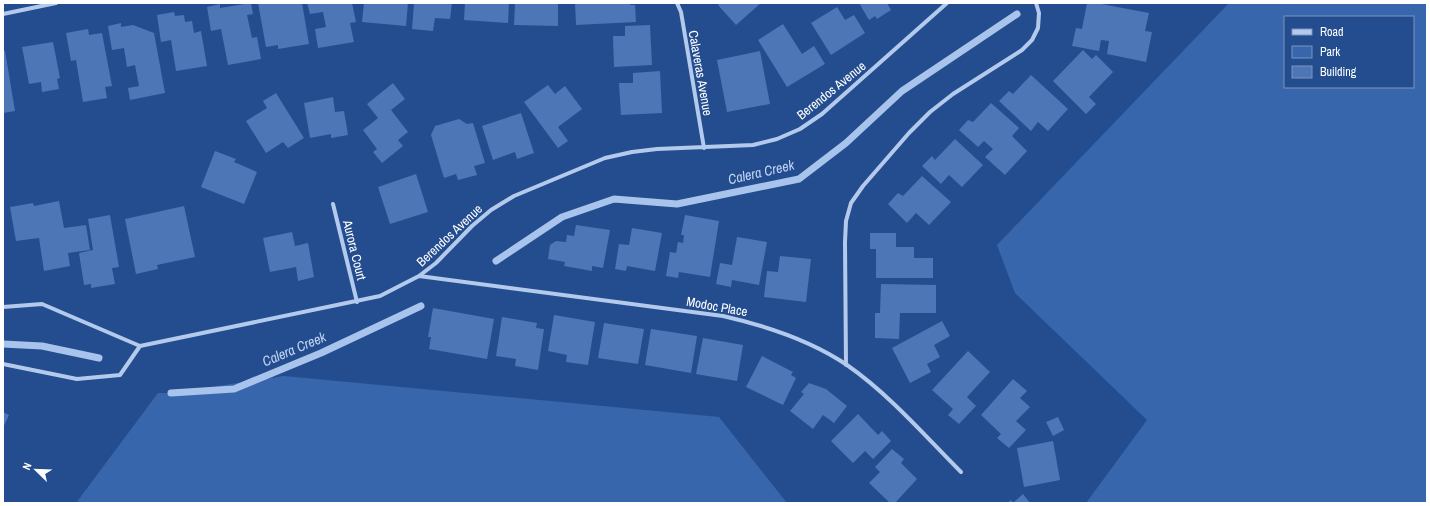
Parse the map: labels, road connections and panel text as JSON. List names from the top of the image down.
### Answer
{
  "streets": {
    "street": [
      "Calaveras Avenue",
      "Berendos Avenue",
      "Aurora Court",
      "Modoc Place"
    ]
  },
  "crossings": [
    ["Calaveras Avenue", "Berendos Avenue"],
    ["Berendos Avenue", "Aurora Court"],
    ["Berendos Avenue", "Modoc Place"]
  ],
  "water": ["Calera Creek"],
  "legend": ["Road", "Park", "Building"],
  "north": "top left"
}
